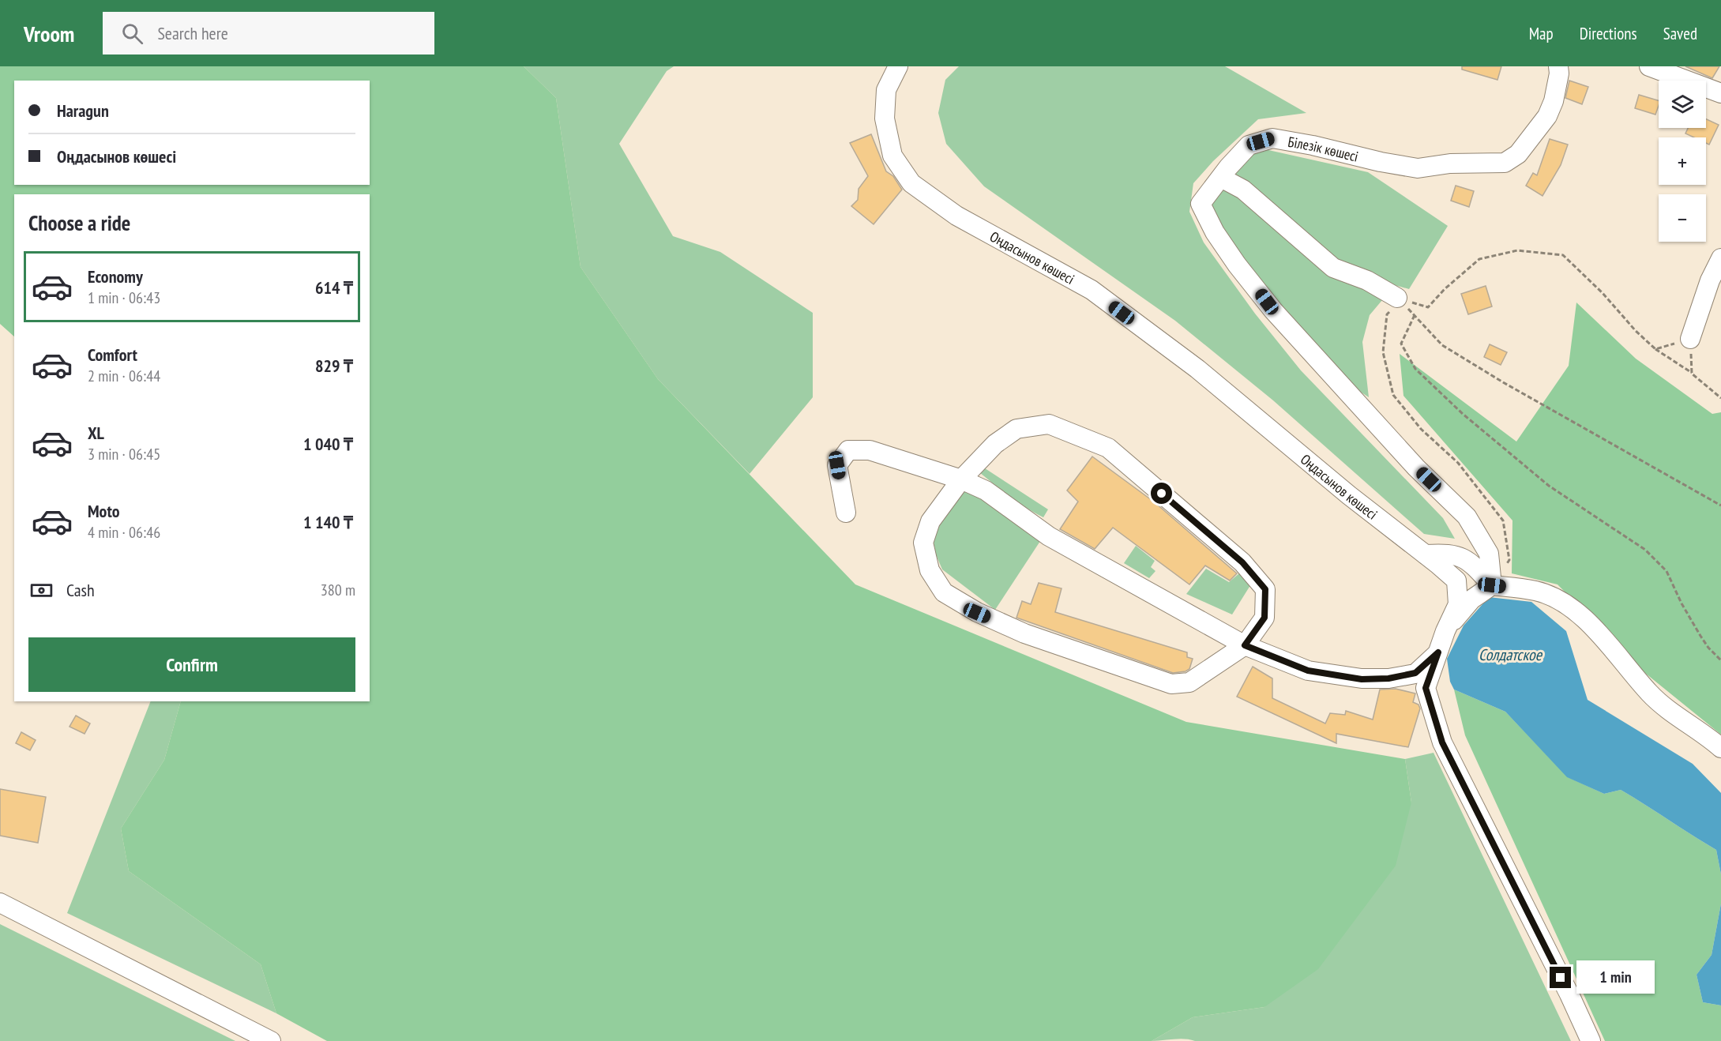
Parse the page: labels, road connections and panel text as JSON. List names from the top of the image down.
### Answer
{
  "streets": {
    "street": ["Білезік көшесі", "Оңдасынов көшесі"]
  },
  "water": ["Солдатское"],
  "page": {
    "header": "Vroom",
    "search": "Search here",
    "nav": ["Map", "Directions", "Saved"],
    "map_buttons": ["+", "−"],
    "banner": ["Haragun", "Оңдасынов көшесі"],
    "heading": "Choose a ride",
    "list": [
      {
        "name": "Economy",
        "note": "1 min · 06:43",
        "value": "614 ₸"
      },
      {
        "name": "Comfort",
        "note": "2 min · 06:44",
        "value": "829 ₸"
      },
      {
        "name": "XL",
        "note": "3 min · 06:45",
        "value": "1 040 ₸"
      },
      {
        "name": "Moto",
        "note": "4 min · 06:46",
        "value": "1 140 ₸"
      }
    ],
    "pay": ["Cash", "380 m"],
    "buttons": "Confirm",
    "bubble": "1 min"
  }
}
